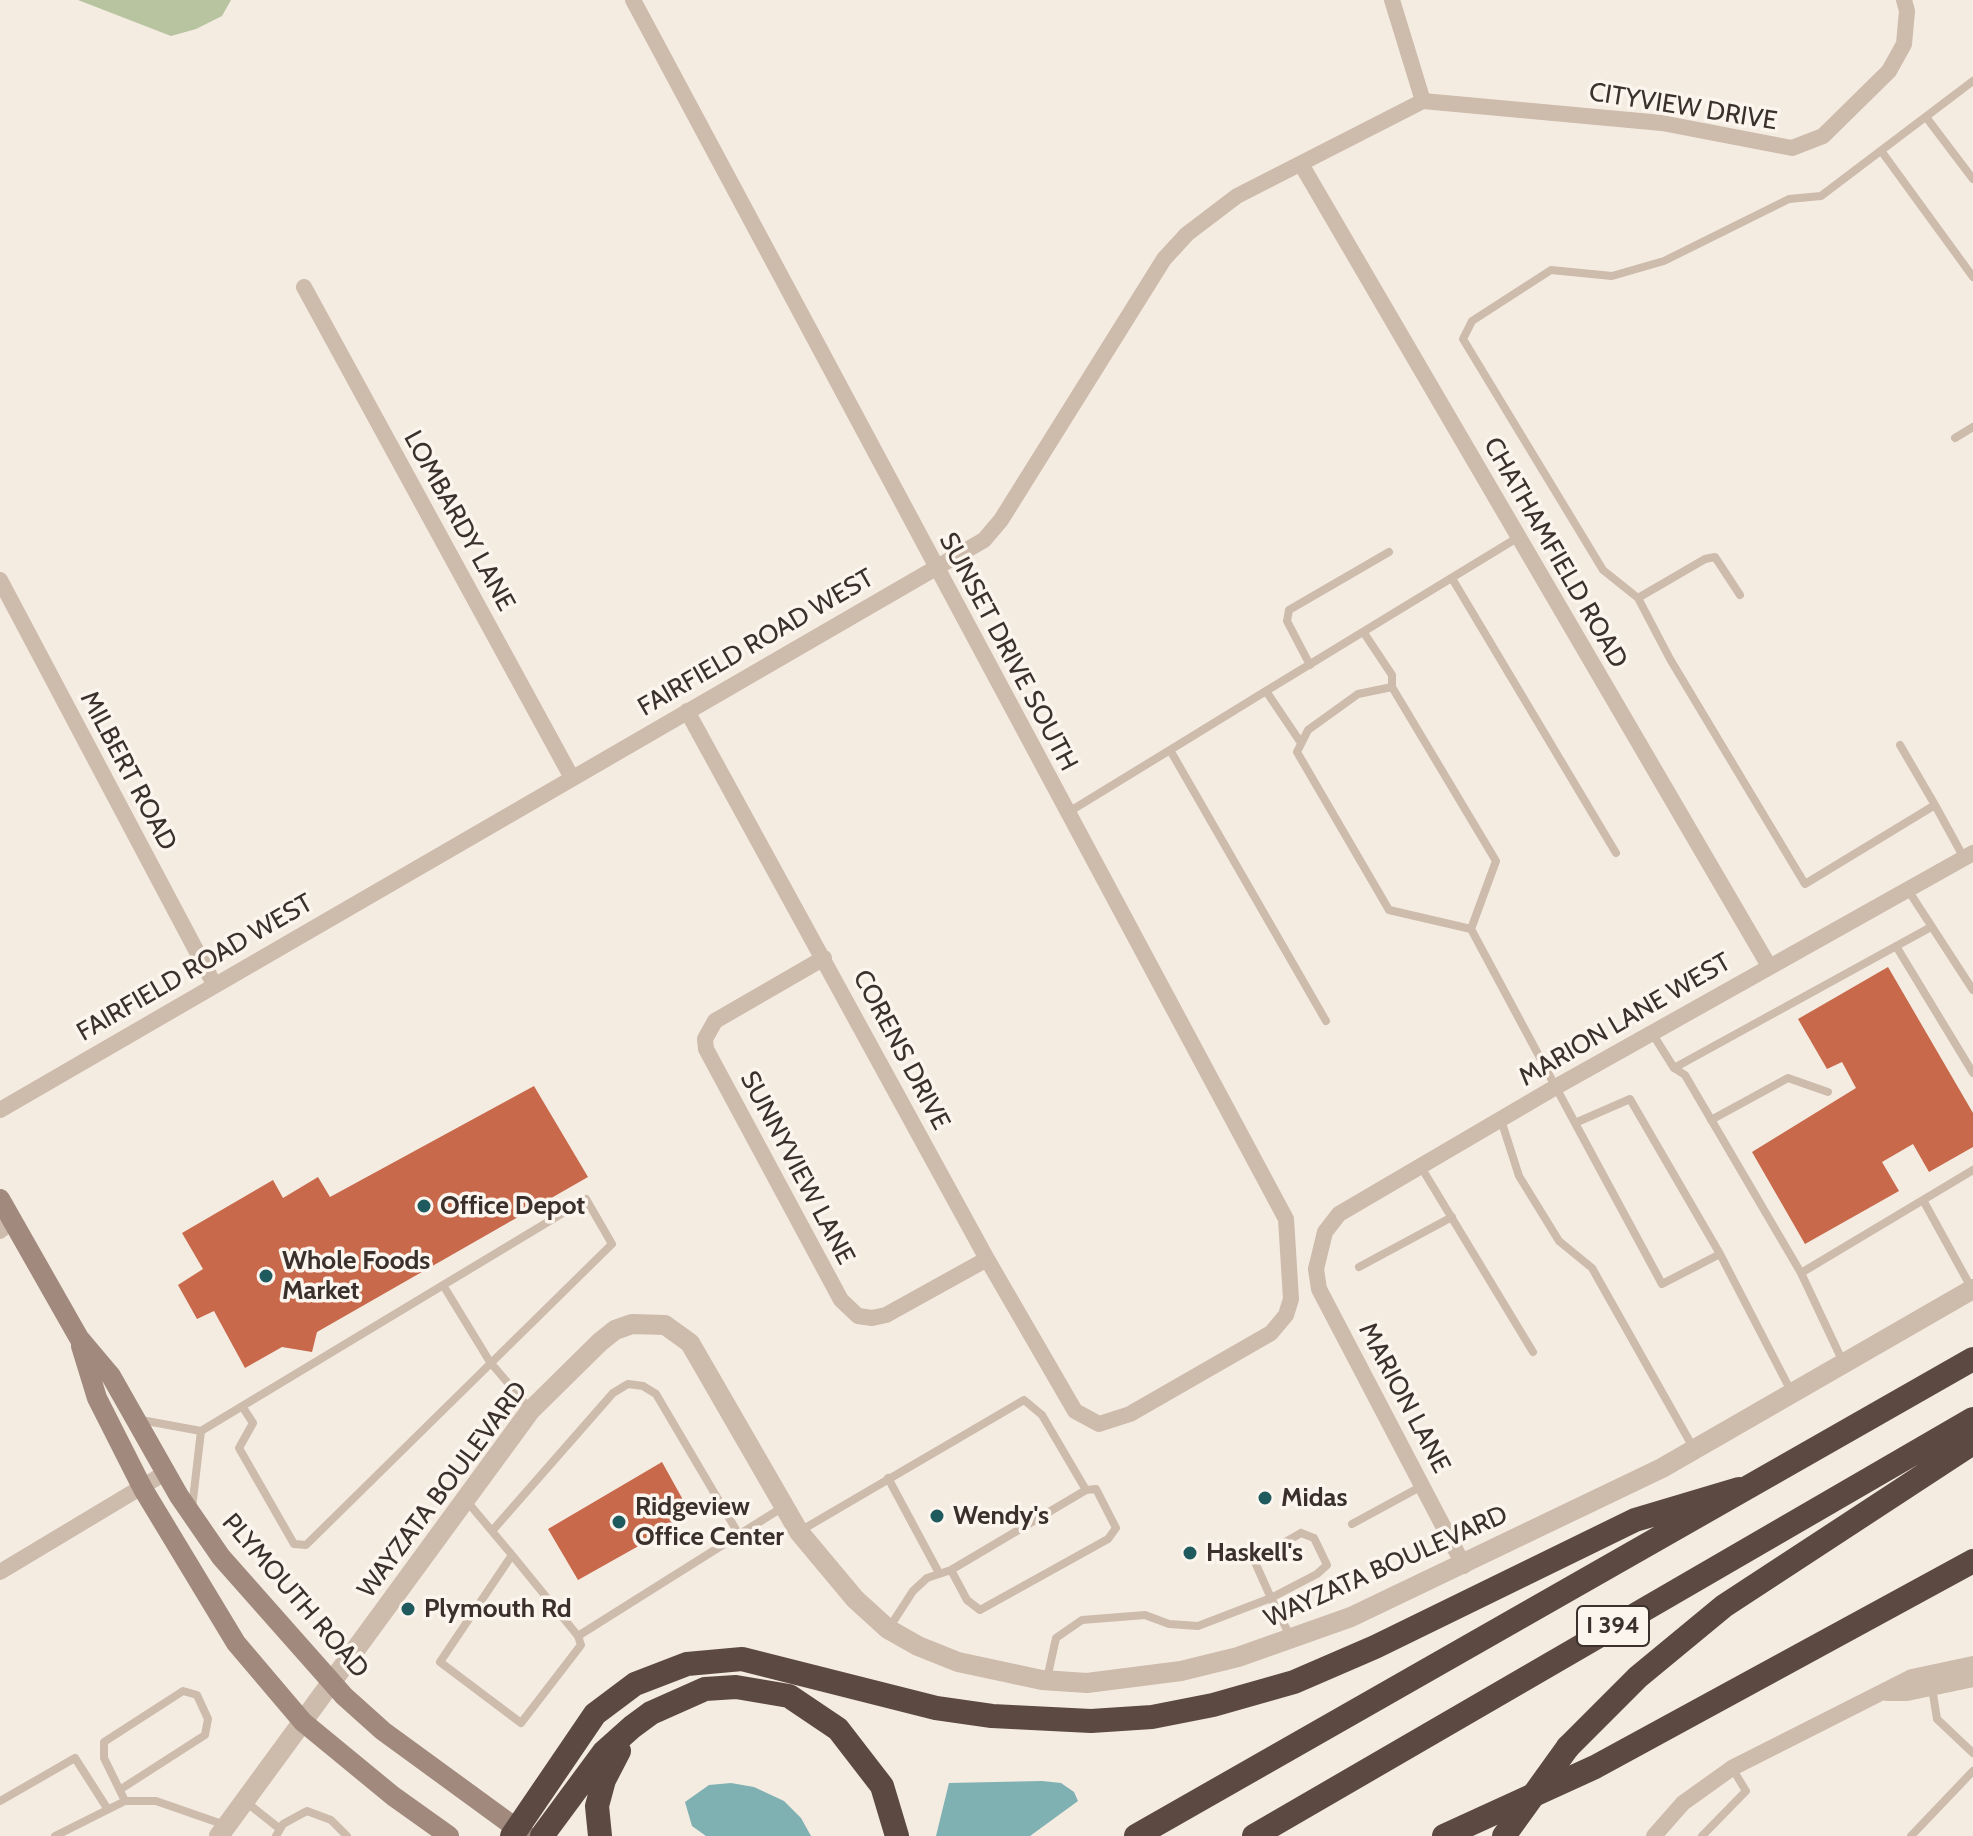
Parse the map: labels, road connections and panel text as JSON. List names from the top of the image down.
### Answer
{
  "streets": {
    "highway": ["I 394"],
    "main road": ["PLYMOUTH ROAD"],
    "street": [
      "CITYVIEW DRIVE",
      "LOMBARDY LANE",
      "CHATHAMFIELD ROAD",
      "FAIRFIELD ROAD WEST",
      "SUNSET DRIVE SOUTH",
      "MILBERT ROAD",
      "MARION LANE WEST",
      "CORENS DRIVE",
      "SUNNYVIEW LANE",
      "MARION LANE",
      "WAYZATA BOULEVARD"
    ]
  },
  "crossings": [
    ["CITYVIEW DRIVE", "FAIRFIELD ROAD WEST"],
    ["LOMBARDY LANE", "FAIRFIELD ROAD WEST"],
    ["CHATHAMFIELD ROAD", "FAIRFIELD ROAD WEST"],
    ["CHATHAMFIELD ROAD", "MARION LANE WEST"],
    ["FAIRFIELD ROAD WEST", "SUNSET DRIVE SOUTH"],
    ["FAIRFIELD ROAD WEST", "MILBERT ROAD"],
    ["FAIRFIELD ROAD WEST", "CORENS DRIVE"],
    ["SUNSET DRIVE SOUTH", "CORENS DRIVE"],
    ["MARION LANE WEST", "MARION LANE"],
    ["CORENS DRIVE", "SUNNYVIEW LANE"],
    ["MARION LANE", "WAYZATA BOULEVARD"],
    ["WAYZATA BOULEVARD", "PLYMOUTH ROAD"]
  ],
  "places": [
    "Office Depot",
    "Whole Foods Market",
    "Midas",
    "Wendy's",
    "Ridgeview Office Center",
    "Haskell's",
    "Plymouth Rd"
  ]
}
